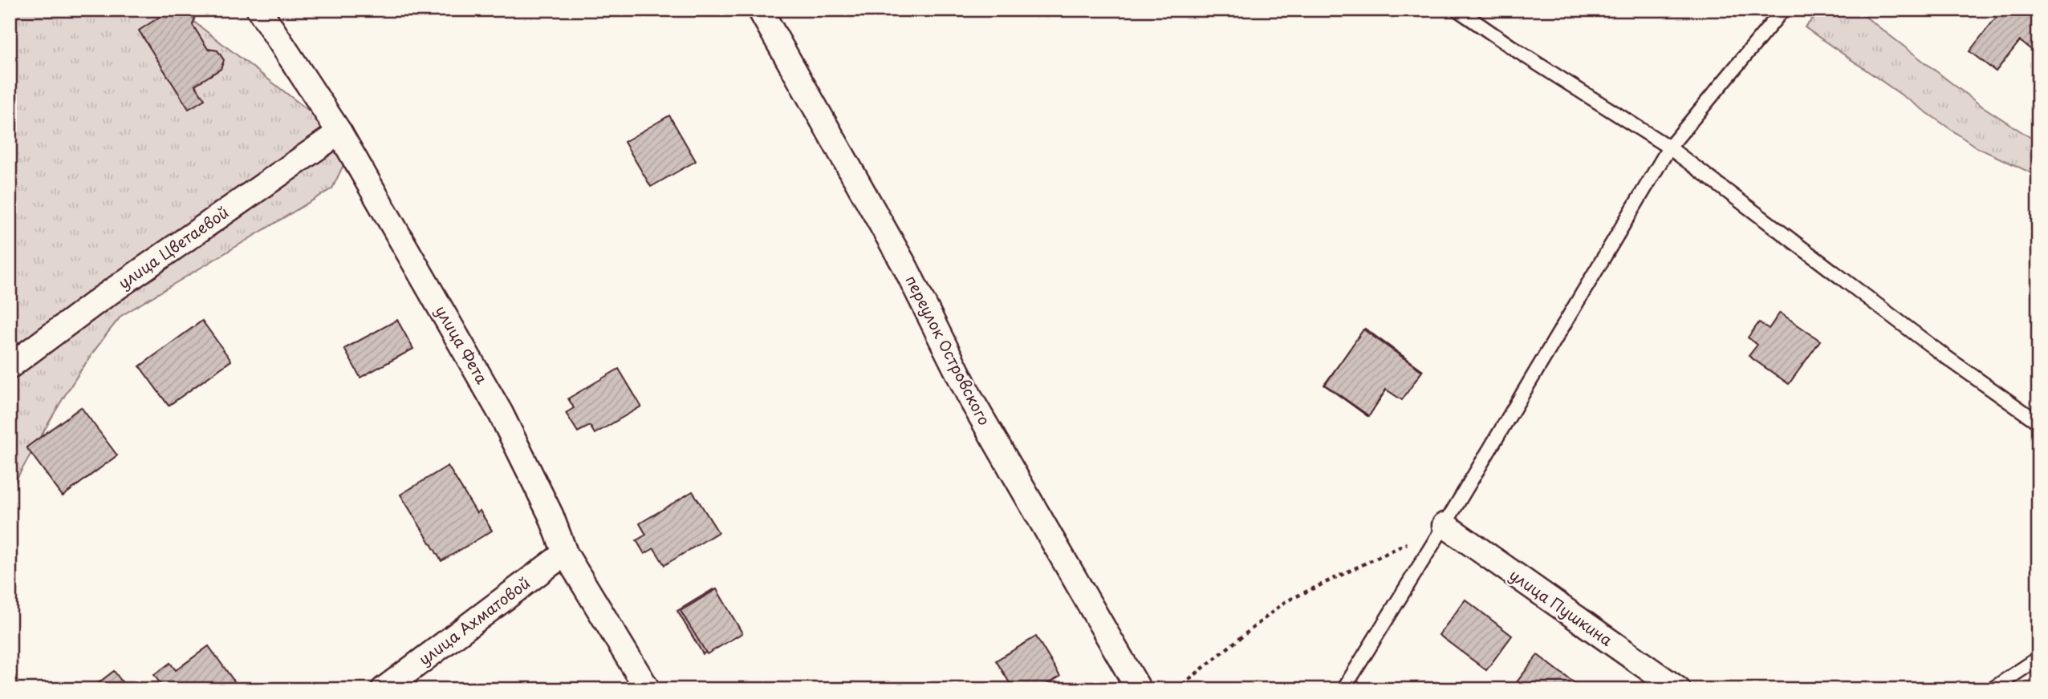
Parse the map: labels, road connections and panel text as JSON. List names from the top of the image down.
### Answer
{
  "streets": {
    "street": [
      "улица Цветаевой",
      "улица Фета",
      "переулок Островского",
      "улица Пушкина",
      "улица Ахматовой"
    ]
  },
  "crossings": [
    ["улица Цветаевой", "улица Фета"],
    ["улица Фета", "улица Ахматовой"]
  ]
}
